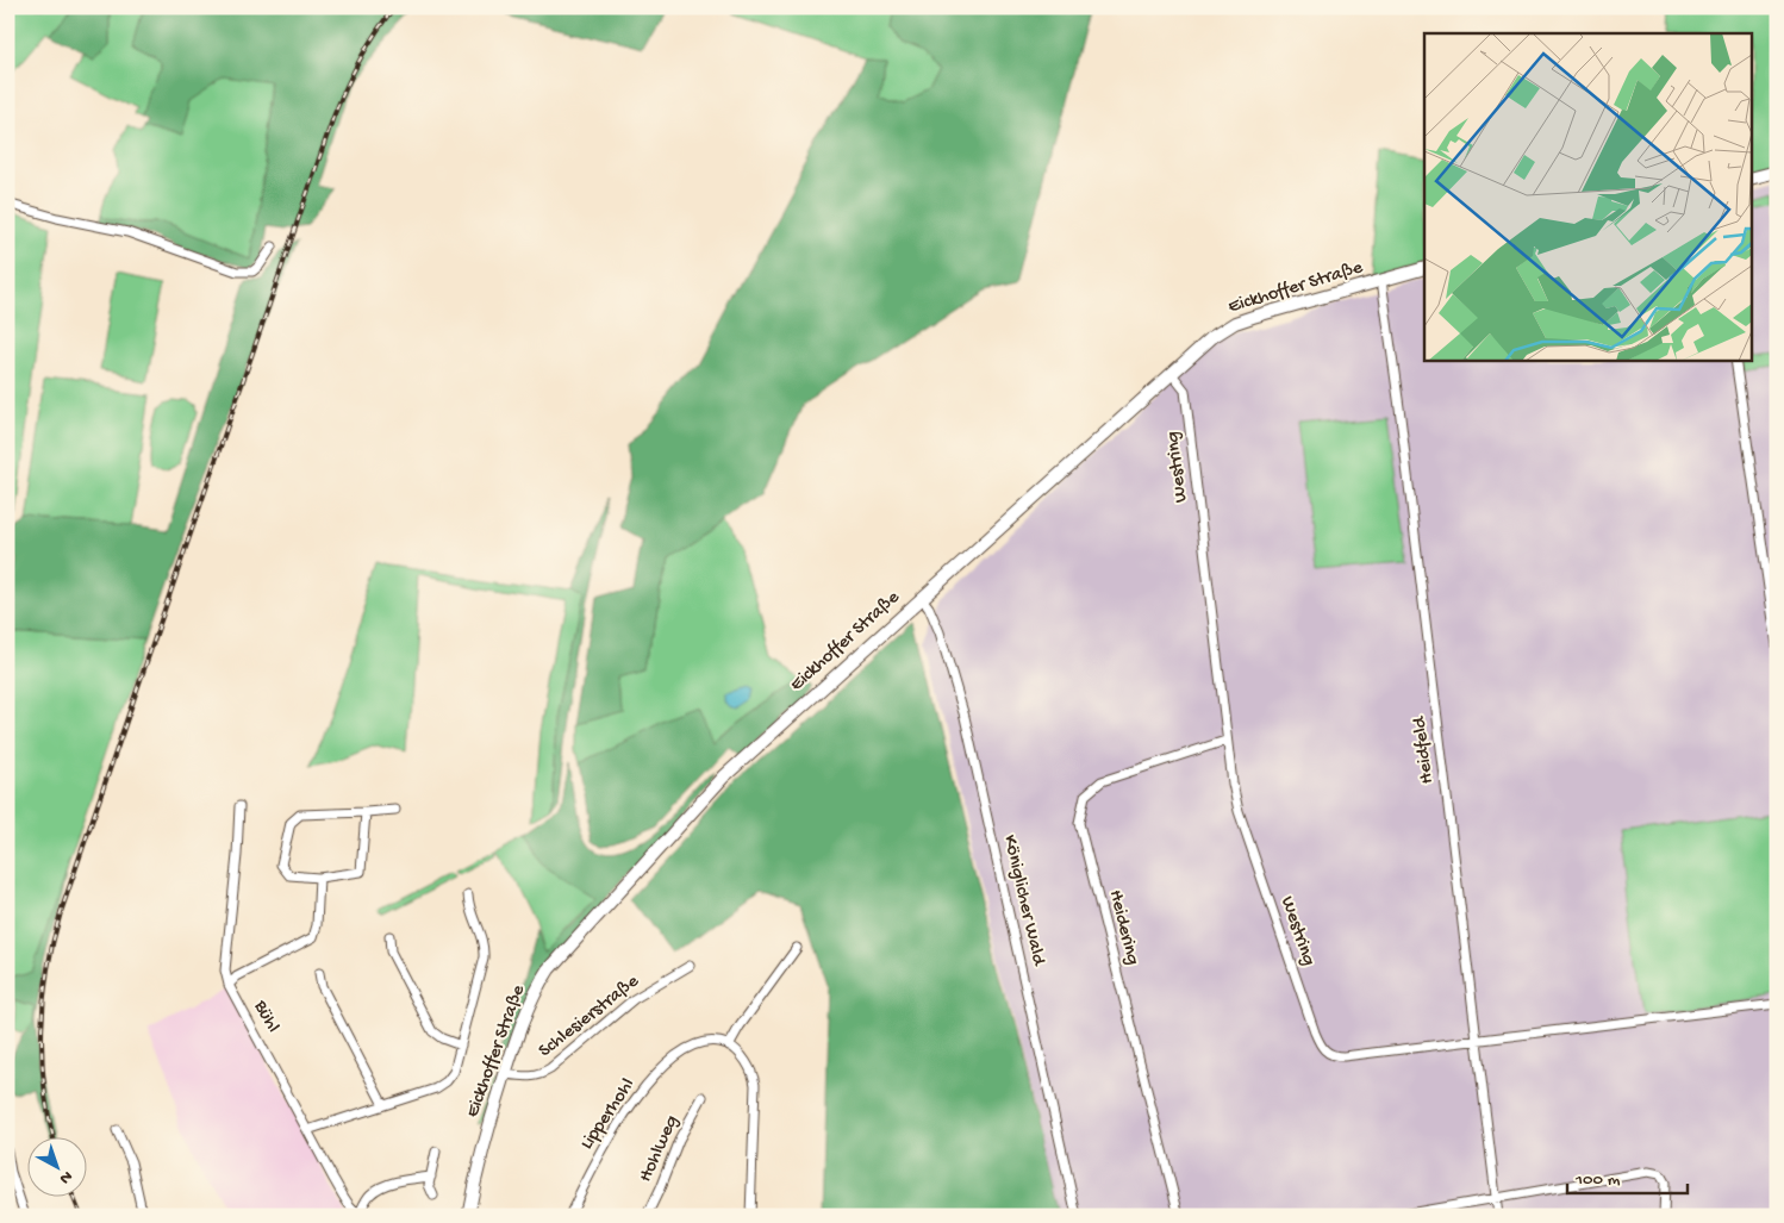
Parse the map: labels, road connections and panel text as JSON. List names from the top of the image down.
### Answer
{
  "streets": {
    "main road": ["Eickhoffer Straße"],
    "street": [
      "Westring",
      "Heidfeld",
      "Königlicher Wald",
      "Heidering",
      "Bühl",
      "Schlesierstraße",
      "Lipperhohl",
      "Hohlweg"
    ]
  },
  "crossings": [
    ["Eickhoffer Straße", "Westring"],
    ["Eickhoffer Straße", "Heidfeld"],
    ["Eickhoffer Straße", "Königlicher Wald"],
    ["Eickhoffer Straße", "Schlesierstraße"],
    ["Westring", "Heidfeld"],
    ["Westring", "Heidering"]
  ],
  "scale_bar": "100 m",
  "north": "bottom right"
}
